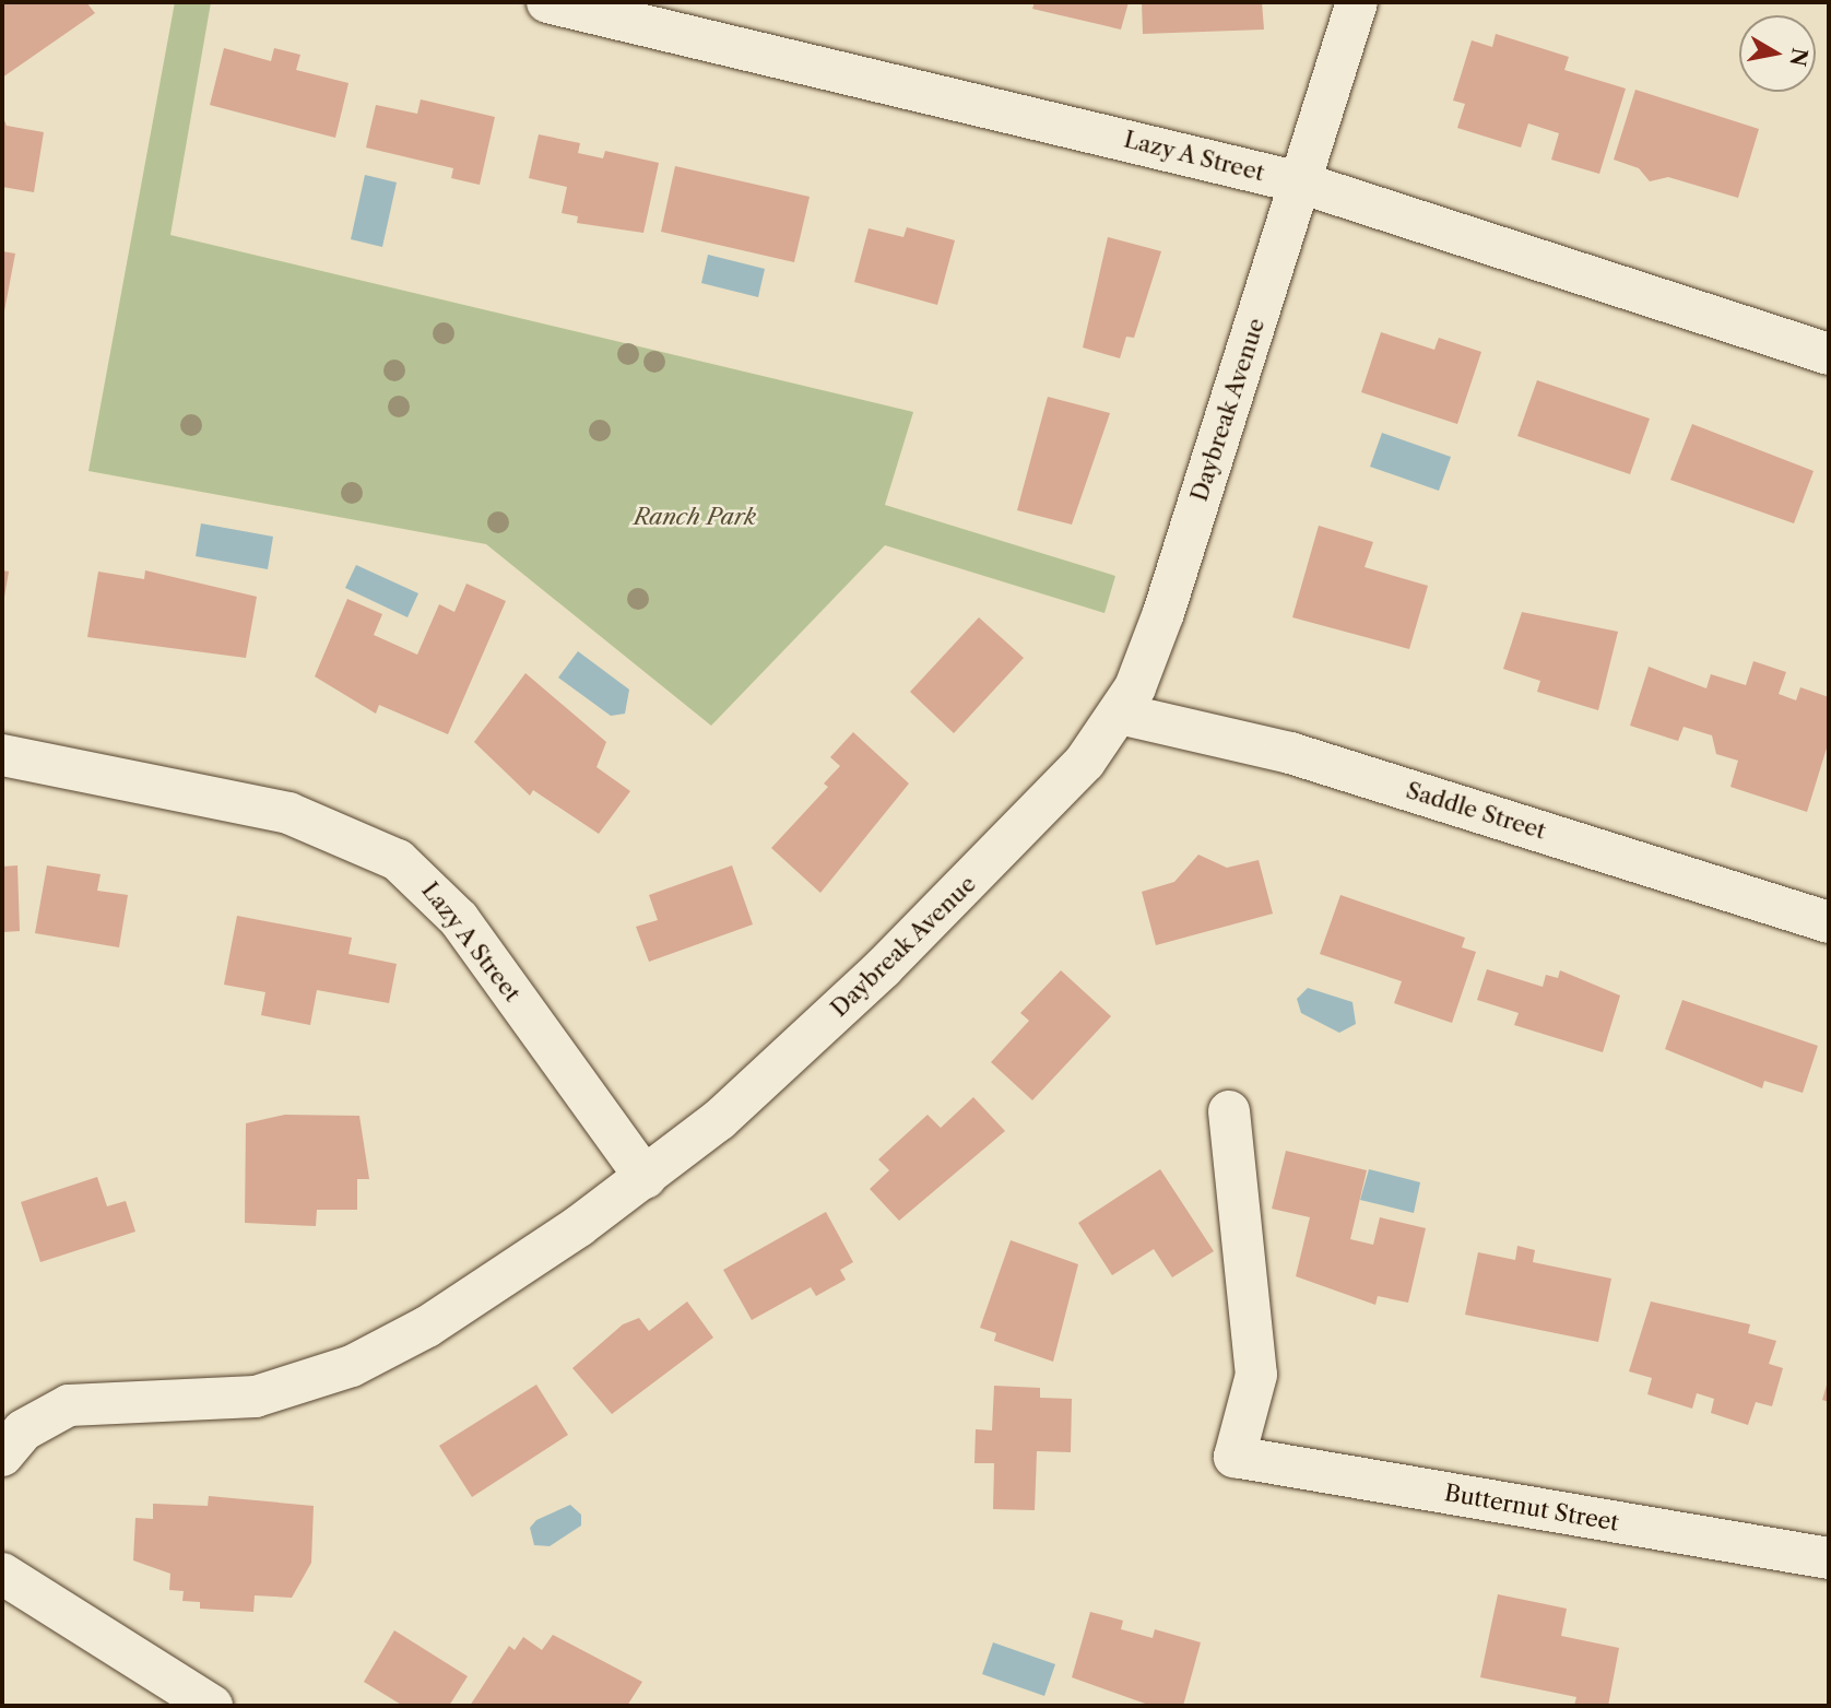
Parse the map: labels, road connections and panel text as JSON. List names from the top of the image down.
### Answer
{
  "streets": {
    "street": [
      "Lazy A Street",
      "Daybreak Avenue",
      "Saddle Street",
      "Butternut Street"
    ]
  },
  "crossings": [
    ["Lazy A Street", "Daybreak Avenue"],
    ["Daybreak Avenue", "Saddle Street"]
  ],
  "parks": ["Ranch Park"],
  "north": "right"
}
